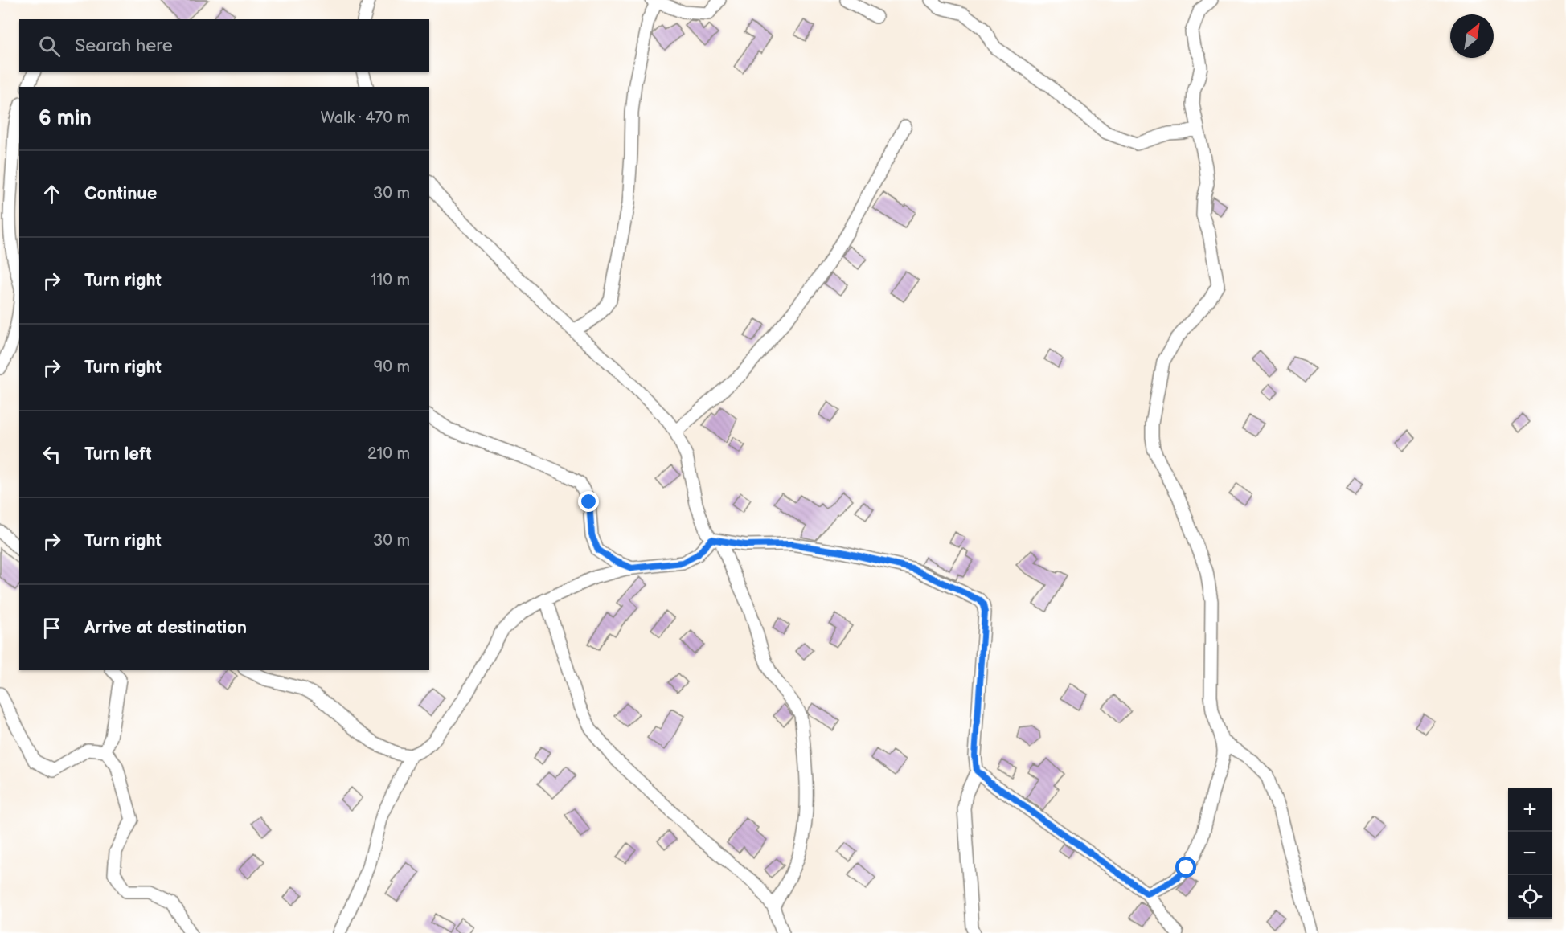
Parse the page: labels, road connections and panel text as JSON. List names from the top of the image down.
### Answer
{
  "north": "top right",
  "page": {
    "search": "Search here",
    "heading": ["6 min", "Walk · 470 m"],
    "list": [
      ["Continue", "30 m"],
      ["Turn right", "110 m"],
      ["Turn right", "90 m"],
      ["Turn left", "210 m"],
      ["Turn right", "30 m"],
      "Arrive at destination"
    ],
    "map_buttons": ["+", "−"]
  }
}
